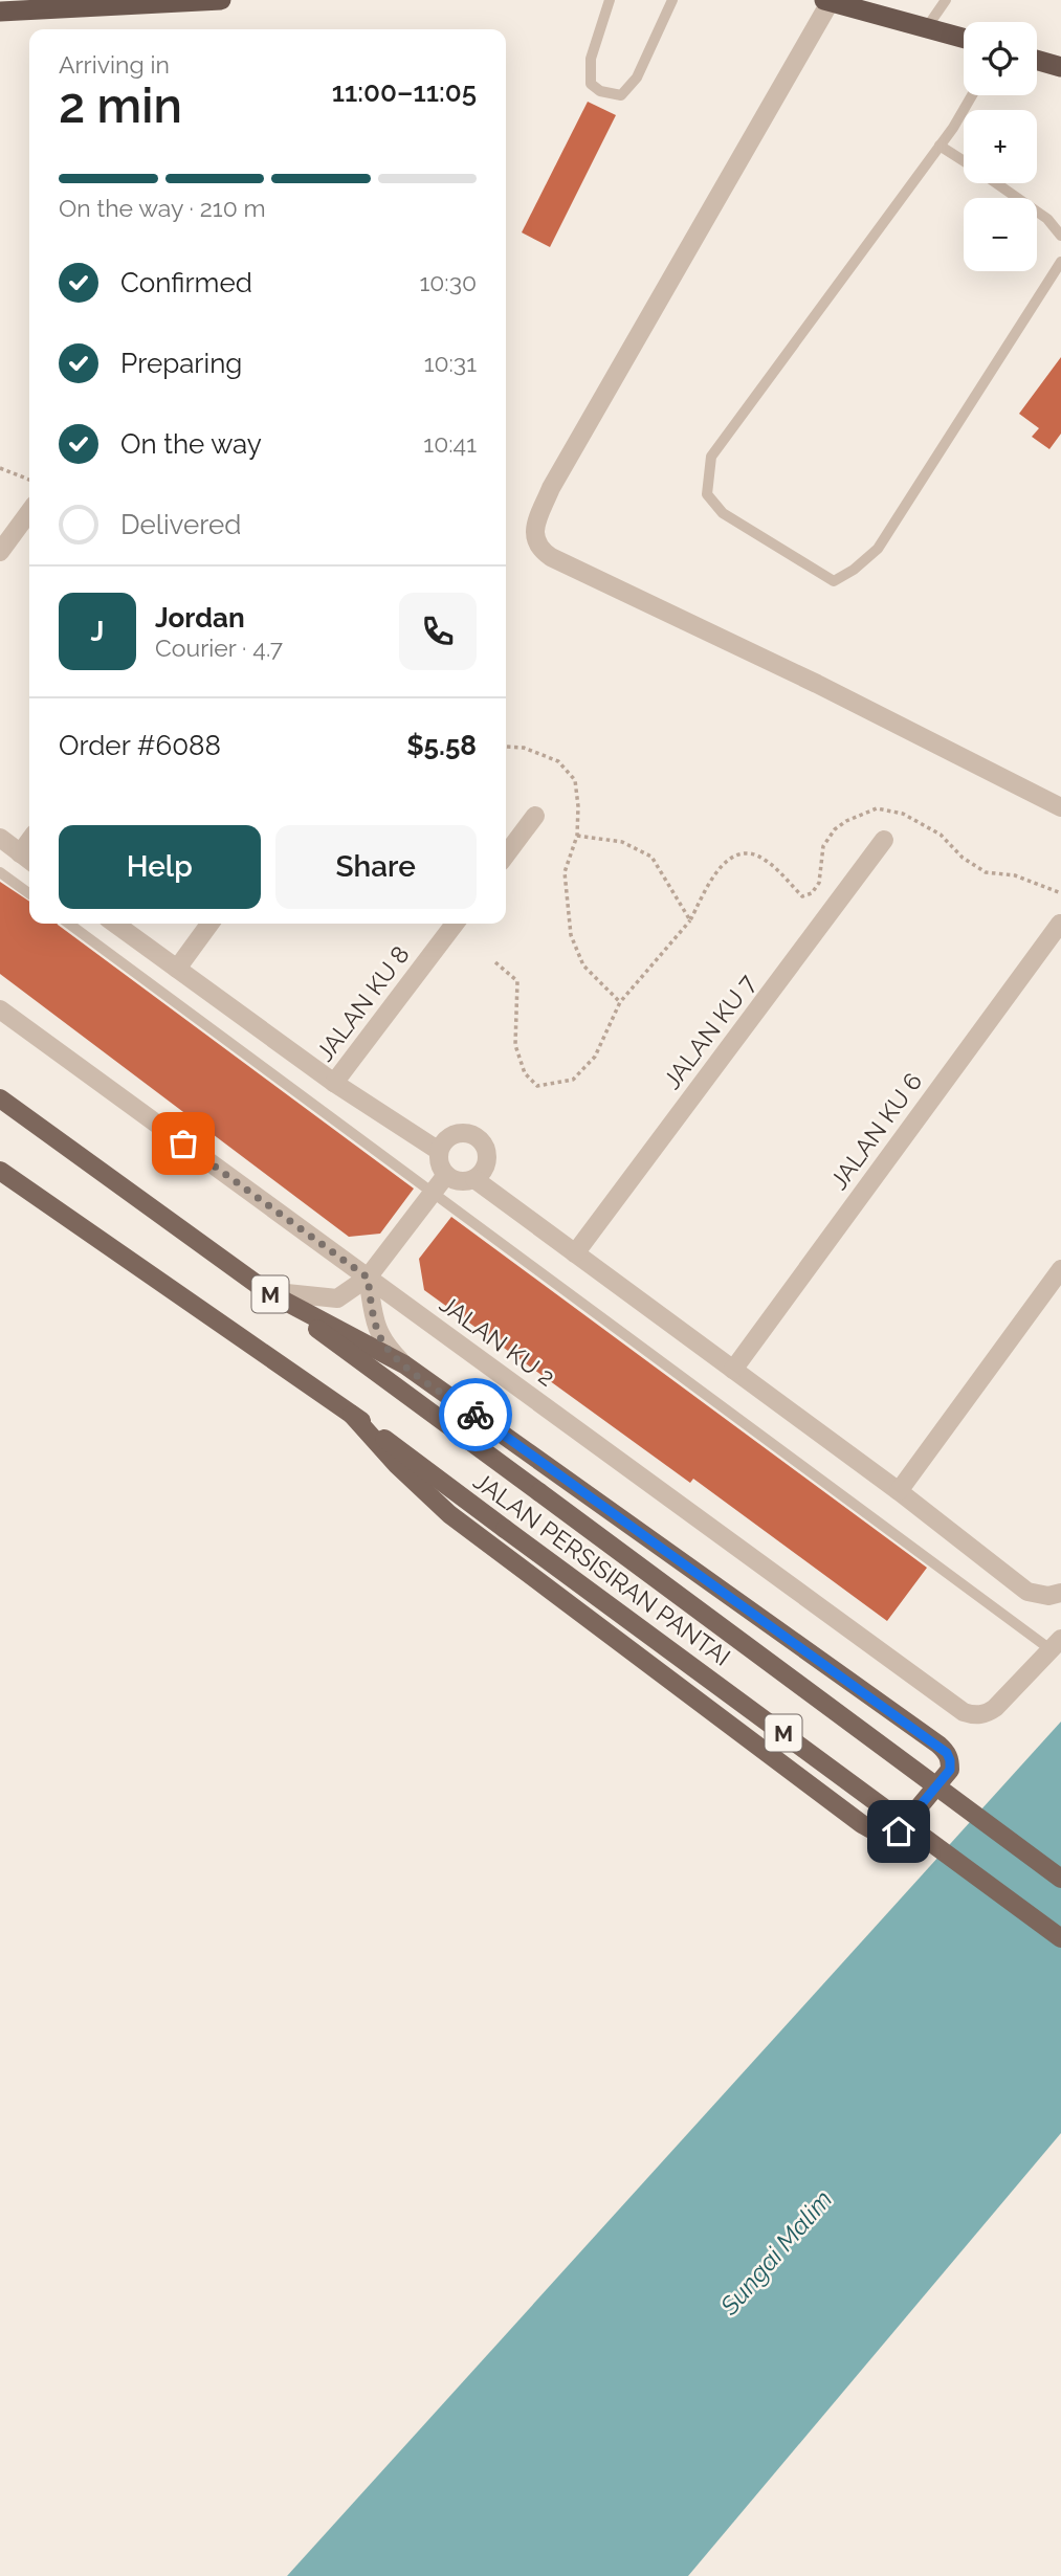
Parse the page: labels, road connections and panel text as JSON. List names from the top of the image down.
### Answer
{
  "streets": {
    "main road": ["M", "JALAN PERSISIRAN PANTAI"],
    "street": [
      "JALAN KU 8",
      "JALAN KU 7",
      "JALAN KU 6",
      "JALAN KU 2"
    ]
  },
  "water": ["Sungai Malim"],
  "page": {
    "map_buttons": ["+", "−"],
    "heading": ["2 min", "Arriving in", "11:00–11:05"],
    "panel": [
      "Jordan",
      "Courier · 4.7",
      "Order #6088",
      "$5.58"
    ],
    "bar": "On the way · 210 m",
    "list": [
      ["Confirmed", "10:30"],
      ["Preparing", "10:31"],
      ["On the way", "10:41"],
      "Delivered"
    ],
    "round": "J",
    "buttons": ["Help", "Share"]
  }
}
